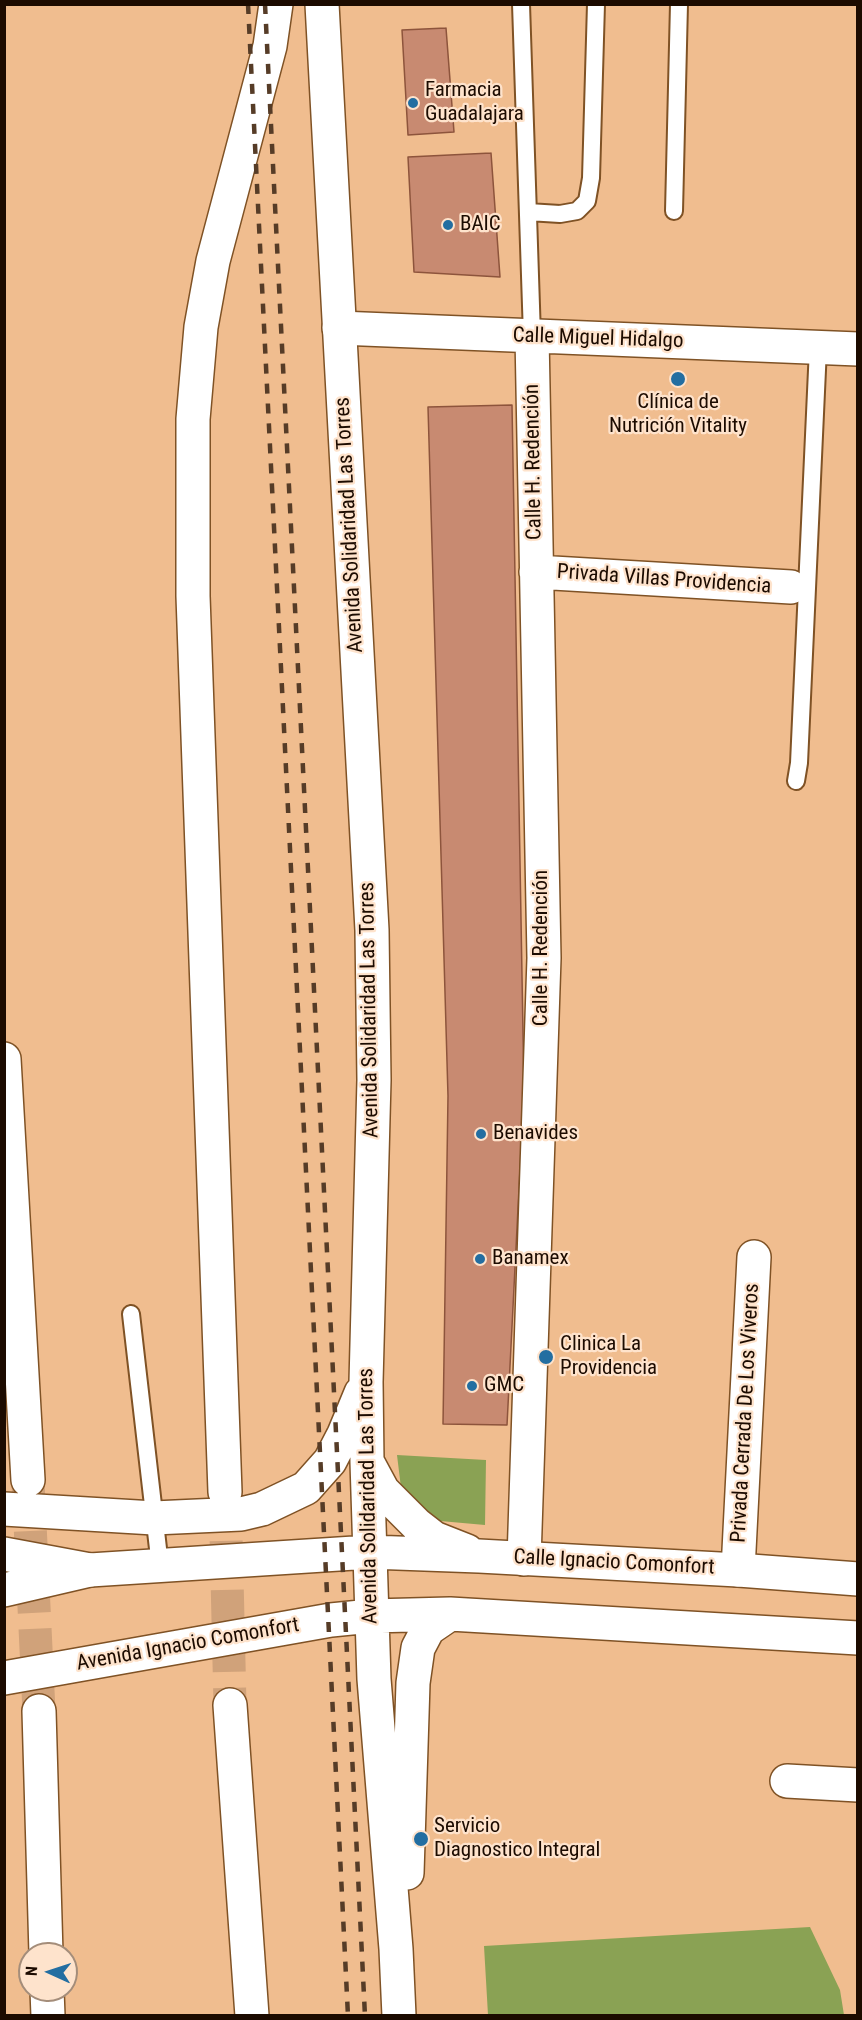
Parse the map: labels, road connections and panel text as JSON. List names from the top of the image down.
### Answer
{
  "streets": {
    "main road": [
      "Calle Miguel Hidalgo",
      "Calle H. Redención",
      "Avenida Solidaridad Las Torres",
      "Privada Villas Providencia",
      "Privada Cerrada De Los Viveros",
      "Calle Ignacio Comonfort",
      "Avenida Ignacio Comonfort"
    ]
  },
  "crossings": [
    ["Calle Miguel Hidalgo", "Calle H. Redención"],
    ["Calle Miguel Hidalgo", "Avenida Solidaridad Las Torres"],
    ["Calle H. Redención", "Privada Villas Providencia"],
    ["Calle H. Redención", "Calle Ignacio Comonfort"],
    ["Avenida Solidaridad Las Torres", "Calle Ignacio Comonfort"],
    ["Avenida Solidaridad Las Torres", "Avenida Ignacio Comonfort"],
    ["Privada Cerrada De Los Viveros", "Calle Ignacio Comonfort"]
  ],
  "places": [
    "Farmacia Guadalajara",
    "BAIC",
    "Clínica de Nutrición Vitality",
    "Benavides",
    "Banamex",
    "Clinica La Providencia",
    "GMC",
    "Servicio Diagnostico Integral"
  ],
  "north": "left"
}
